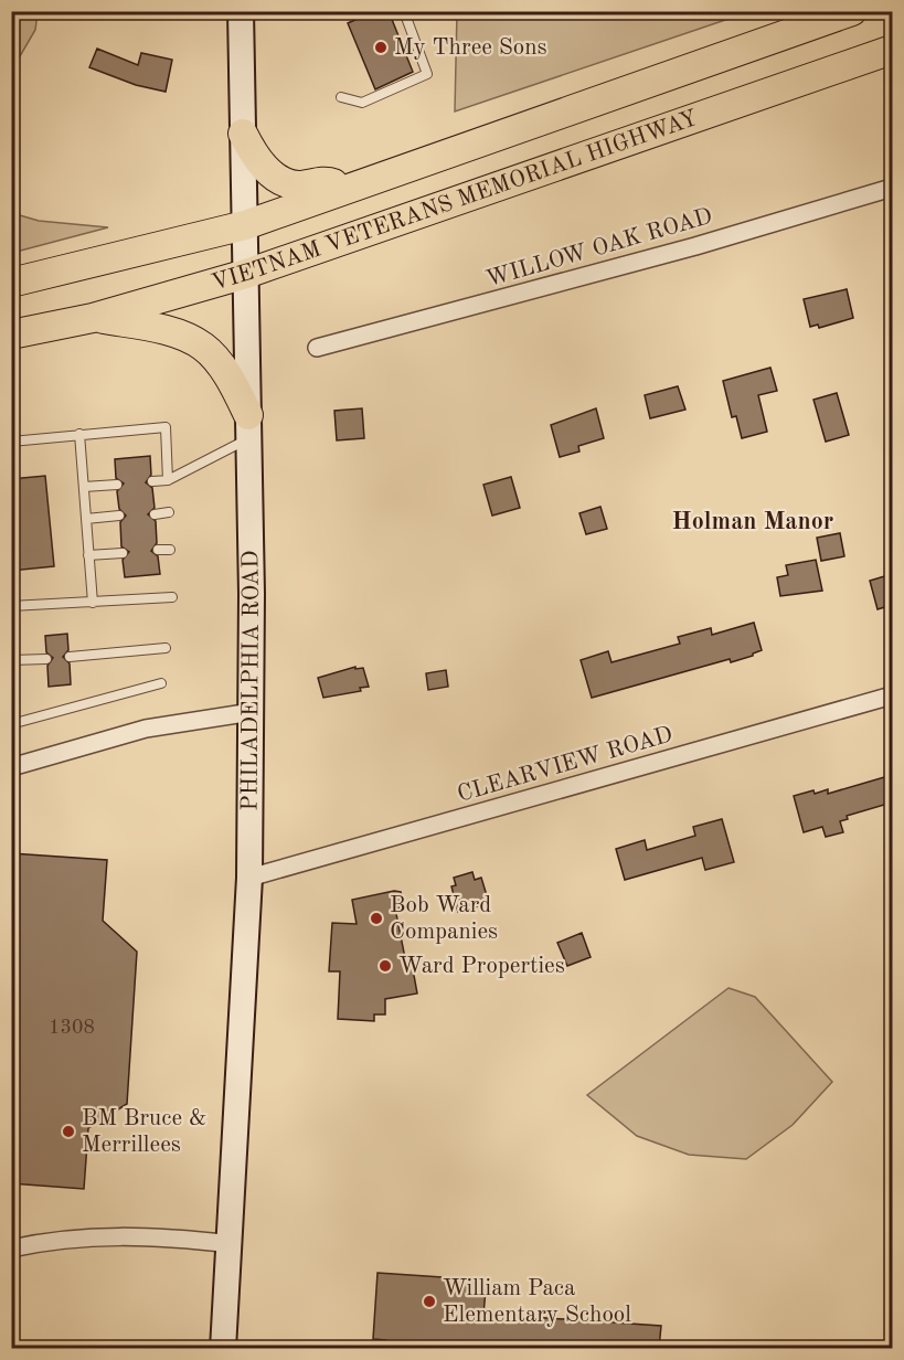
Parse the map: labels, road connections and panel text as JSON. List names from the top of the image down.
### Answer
{
  "streets": {
    "highway": ["VIETNAM VETERANS MEMORIAL HIGHWAY"],
    "main road": ["PHILADELPHIA ROAD"],
    "street": ["WILLOW OAK ROAD", "CLEARVIEW ROAD"]
  },
  "crossings": [
    ["VIETNAM VETERANS MEMORIAL HIGHWAY", "PHILADELPHIA ROAD"],
    ["PHILADELPHIA ROAD", "CLEARVIEW ROAD"]
  ],
  "districts": ["Holman Manor"],
  "places": [
    "My Three Sons",
    "Bob Ward Companies",
    "Ward Properties",
    "BM Bruce & Merrillees",
    "William Paca Elementary School"
  ],
  "house_numbers": ["1308"]
}
